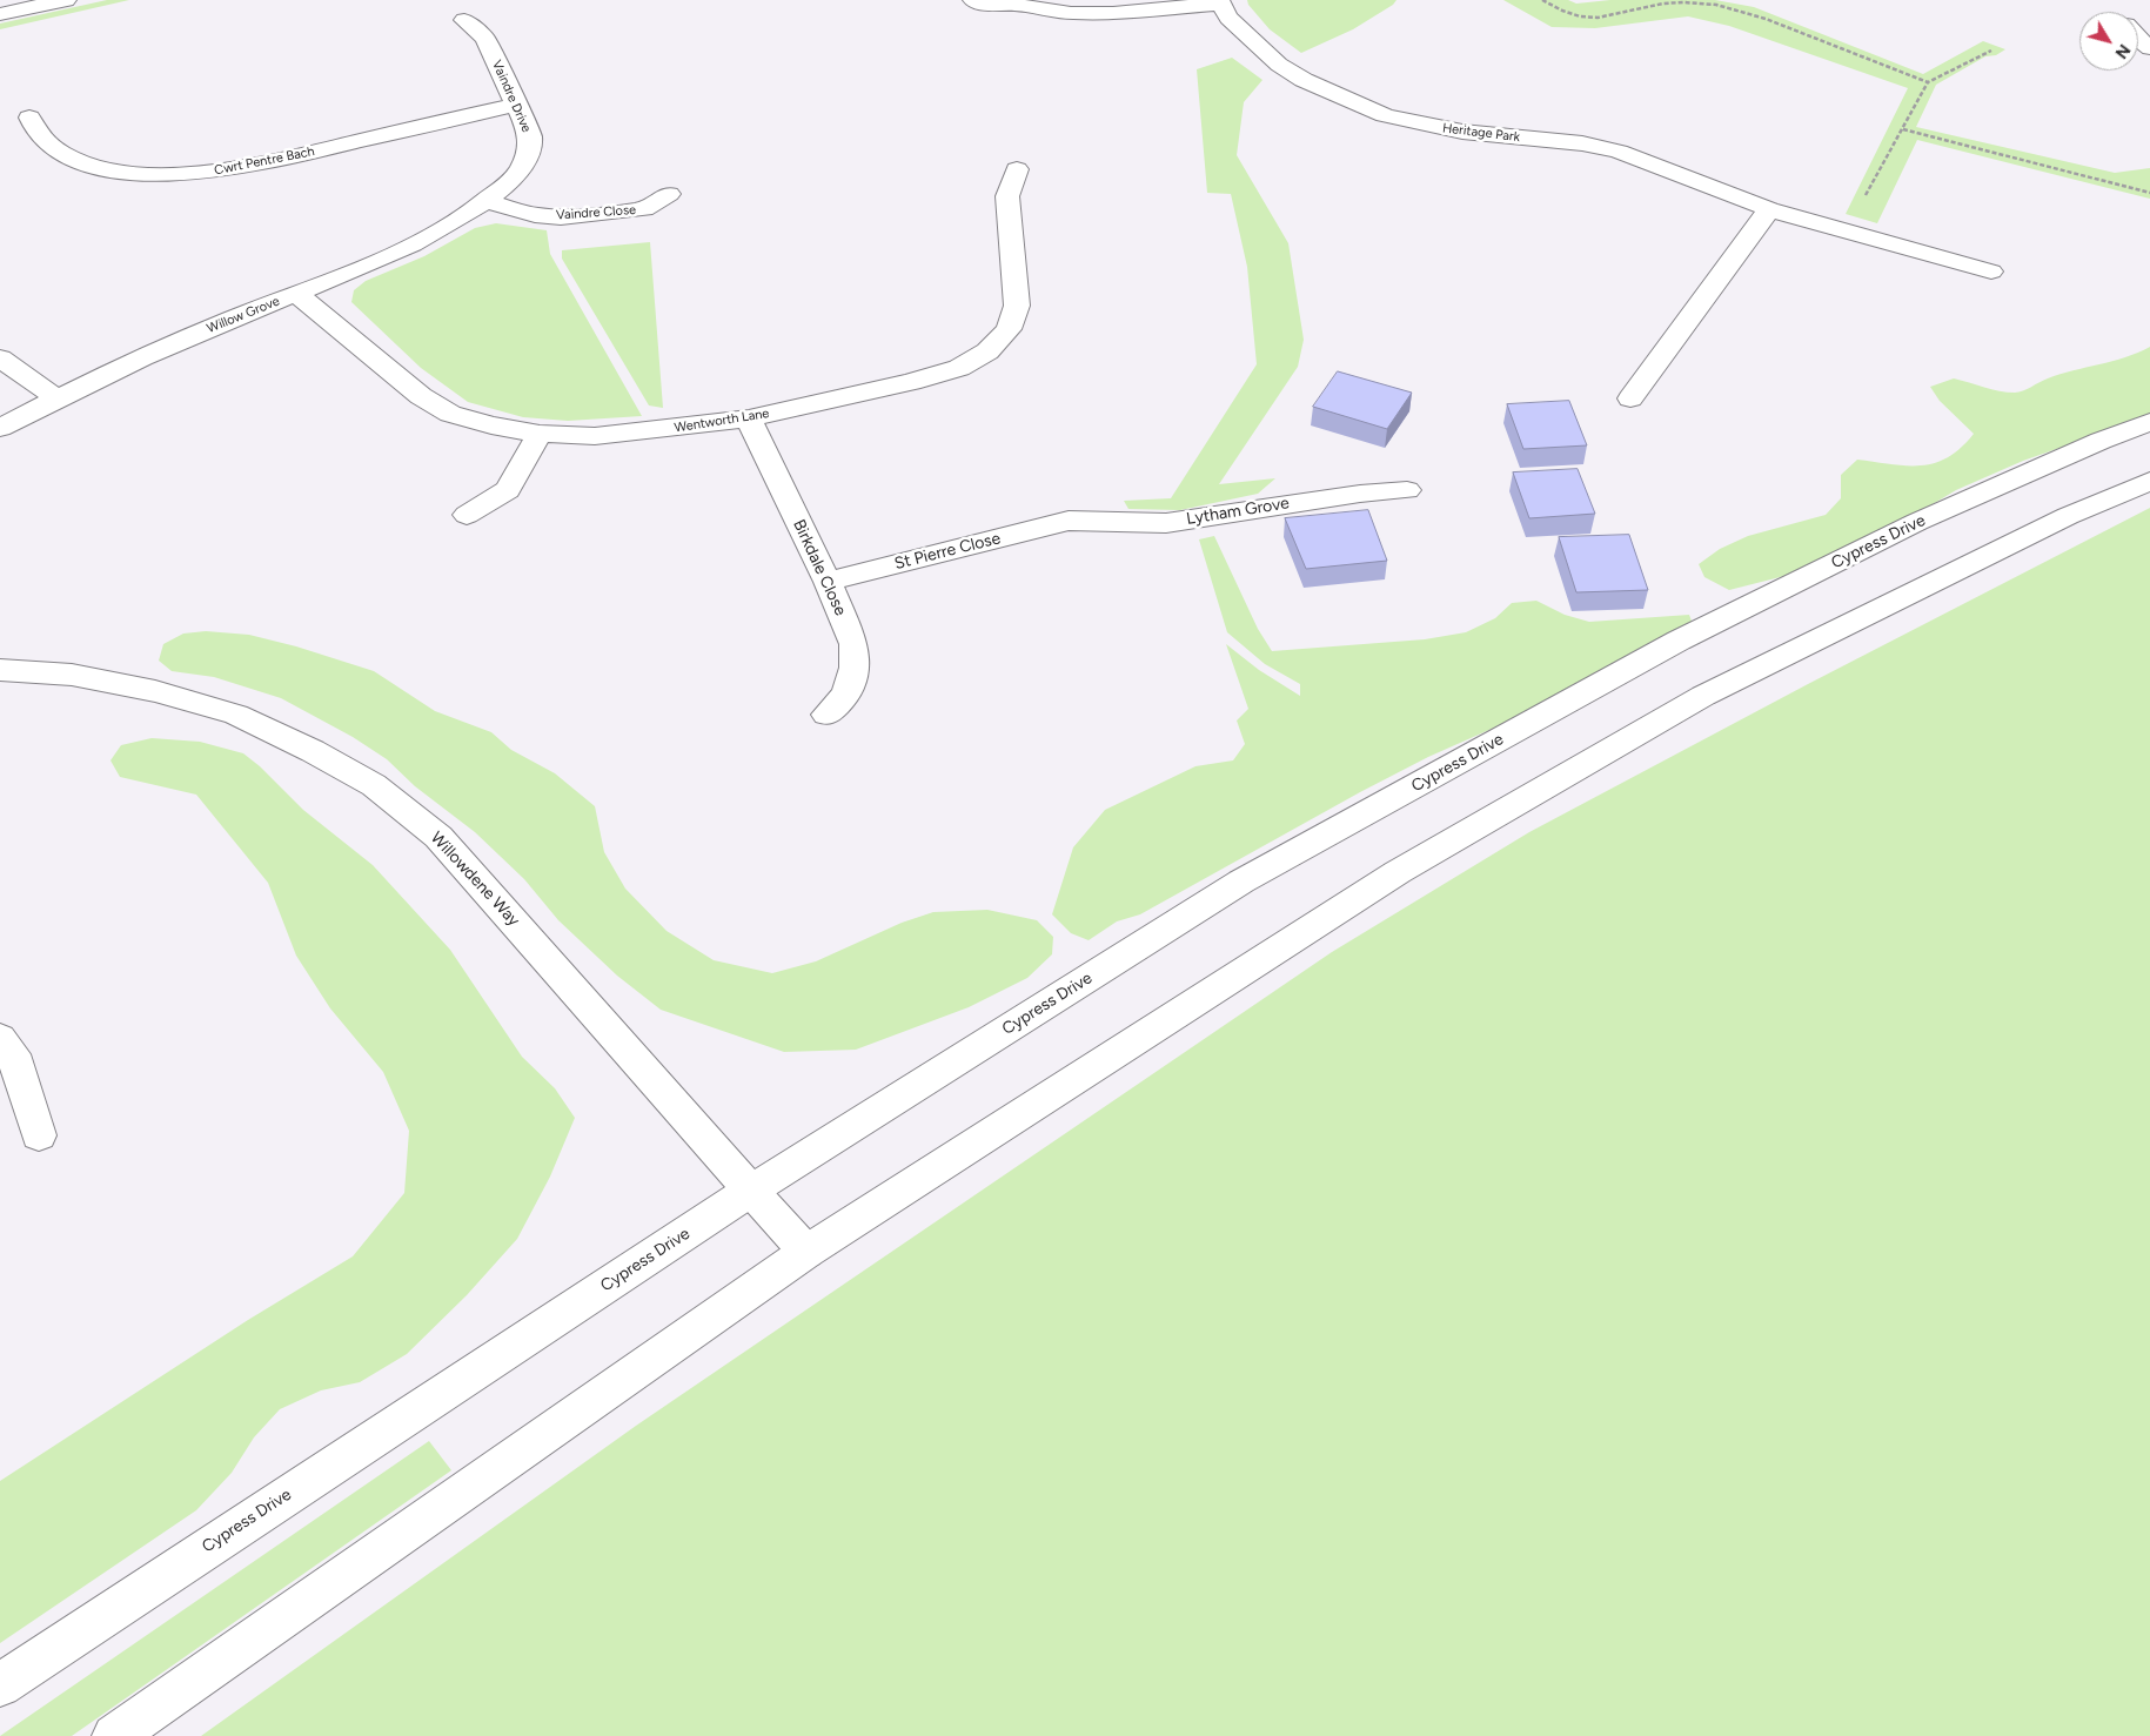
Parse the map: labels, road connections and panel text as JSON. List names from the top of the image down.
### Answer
{
  "streets": {
    "street": [
      "Vaindre Drive",
      "Heritage Park",
      "Cwrt Pentre Bach",
      "Vaindre Close",
      "Willow Grove",
      "Wentworth Lane",
      "Lytham Grove",
      "Cypress Drive",
      "St Pierre Close",
      "Birkdale Close",
      "Willowdene Way"
    ]
  },
  "crossings": [
    ["Vaindre Drive", "Cwrt Pentre Bach"],
    ["Vaindre Drive", "Vaindre Close"],
    ["Vaindre Drive", "Willow Grove"],
    ["Vaindre Close", "Willow Grove"],
    ["Willow Grove", "Wentworth Lane"],
    ["Wentworth Lane", "Birkdale Close"],
    ["Lytham Grove", "St Pierre Close"],
    ["Cypress Drive", "Willowdene Way"],
    ["St Pierre Close", "Birkdale Close"]
  ],
  "north": "bottom right"
}
